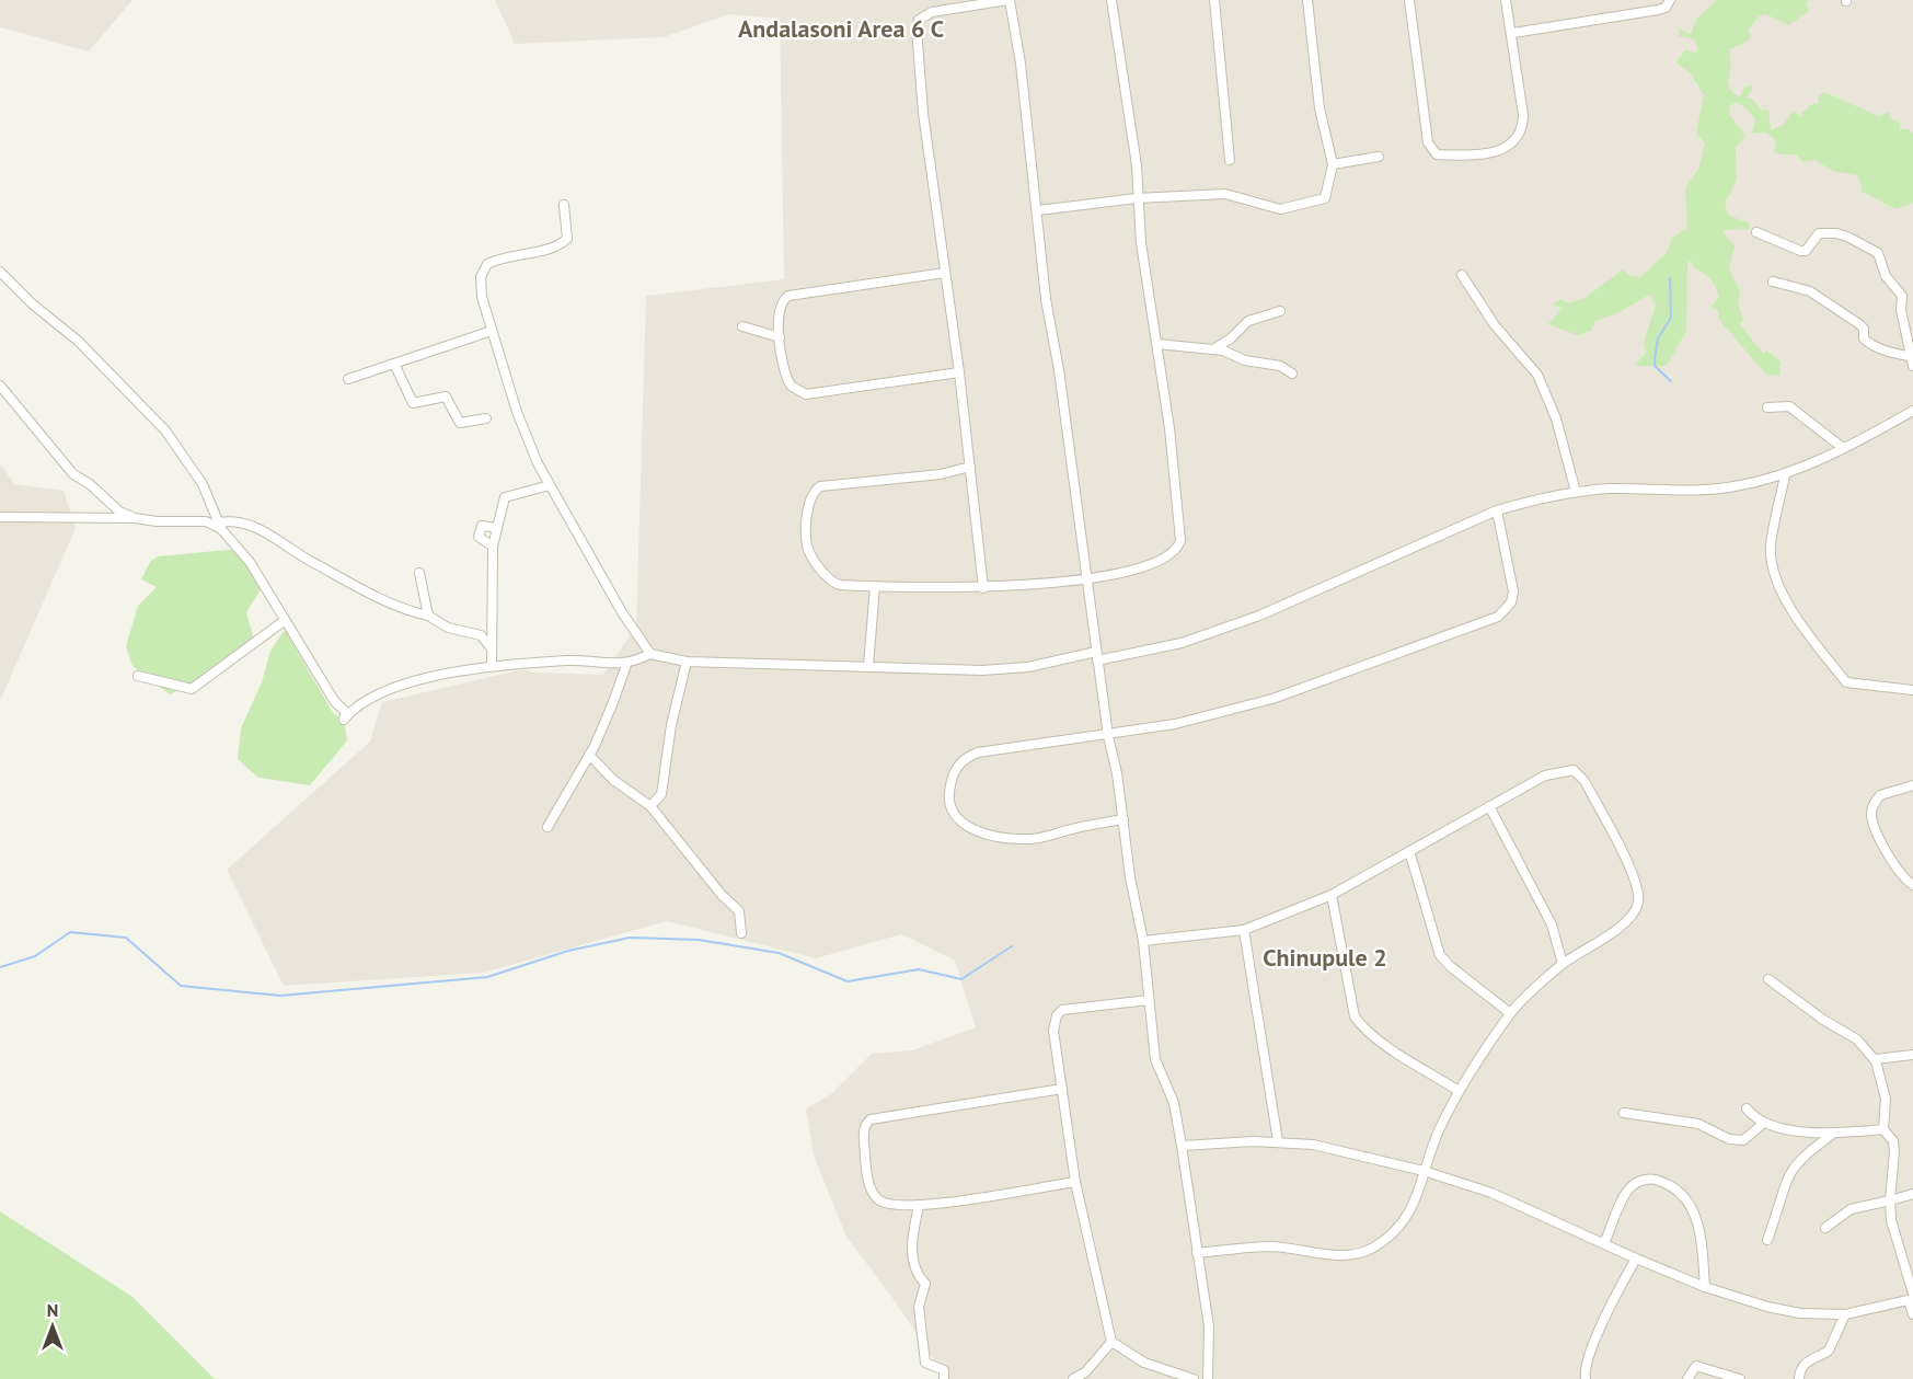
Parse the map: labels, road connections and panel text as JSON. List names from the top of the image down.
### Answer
{
  "districts": ["Andalasoni Area 6 C", "Chinupule 2"],
  "north": "top"
}
